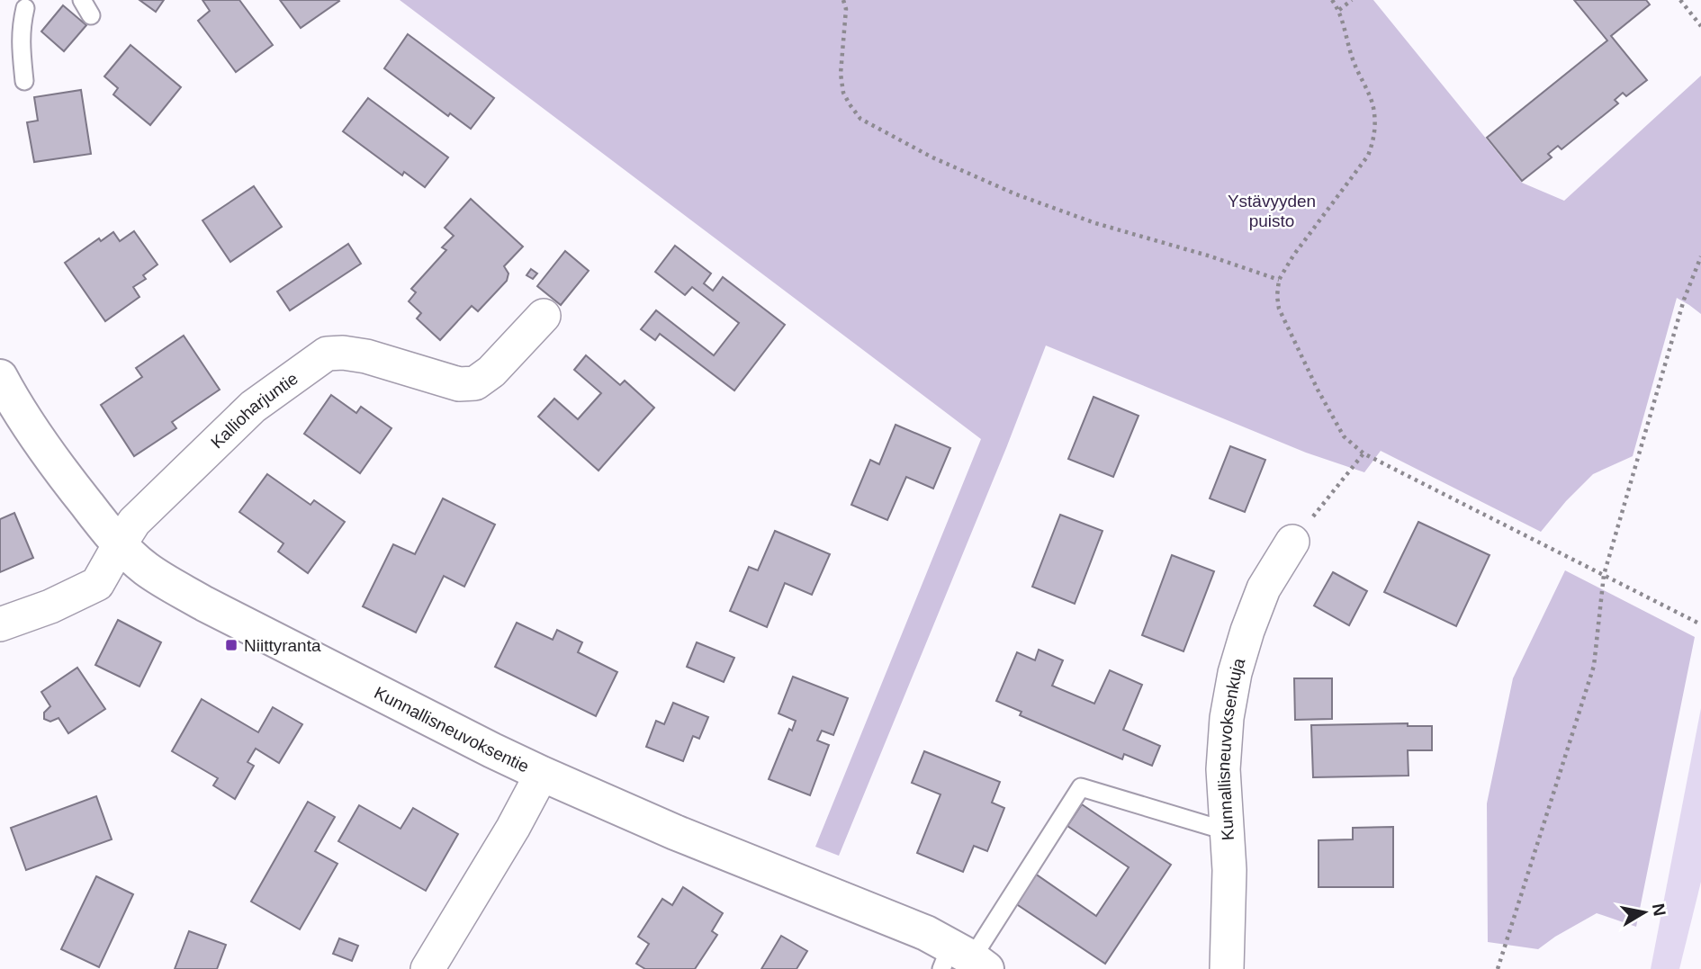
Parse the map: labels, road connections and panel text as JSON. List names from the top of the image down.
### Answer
{
  "streets": {
    "street": ["Kallioharjuntie", "Kunnallisneuvoksentie", "Kunnallisneuvoksenkuja"]
  },
  "crossings": [
    ["Kallioharjuntie", "Kunnallisneuvoksentie"]
  ],
  "parks": ["Ystävyyden puisto"],
  "places": {
    "transit": ["Niittyranta"]
  },
  "north": "right"
}
